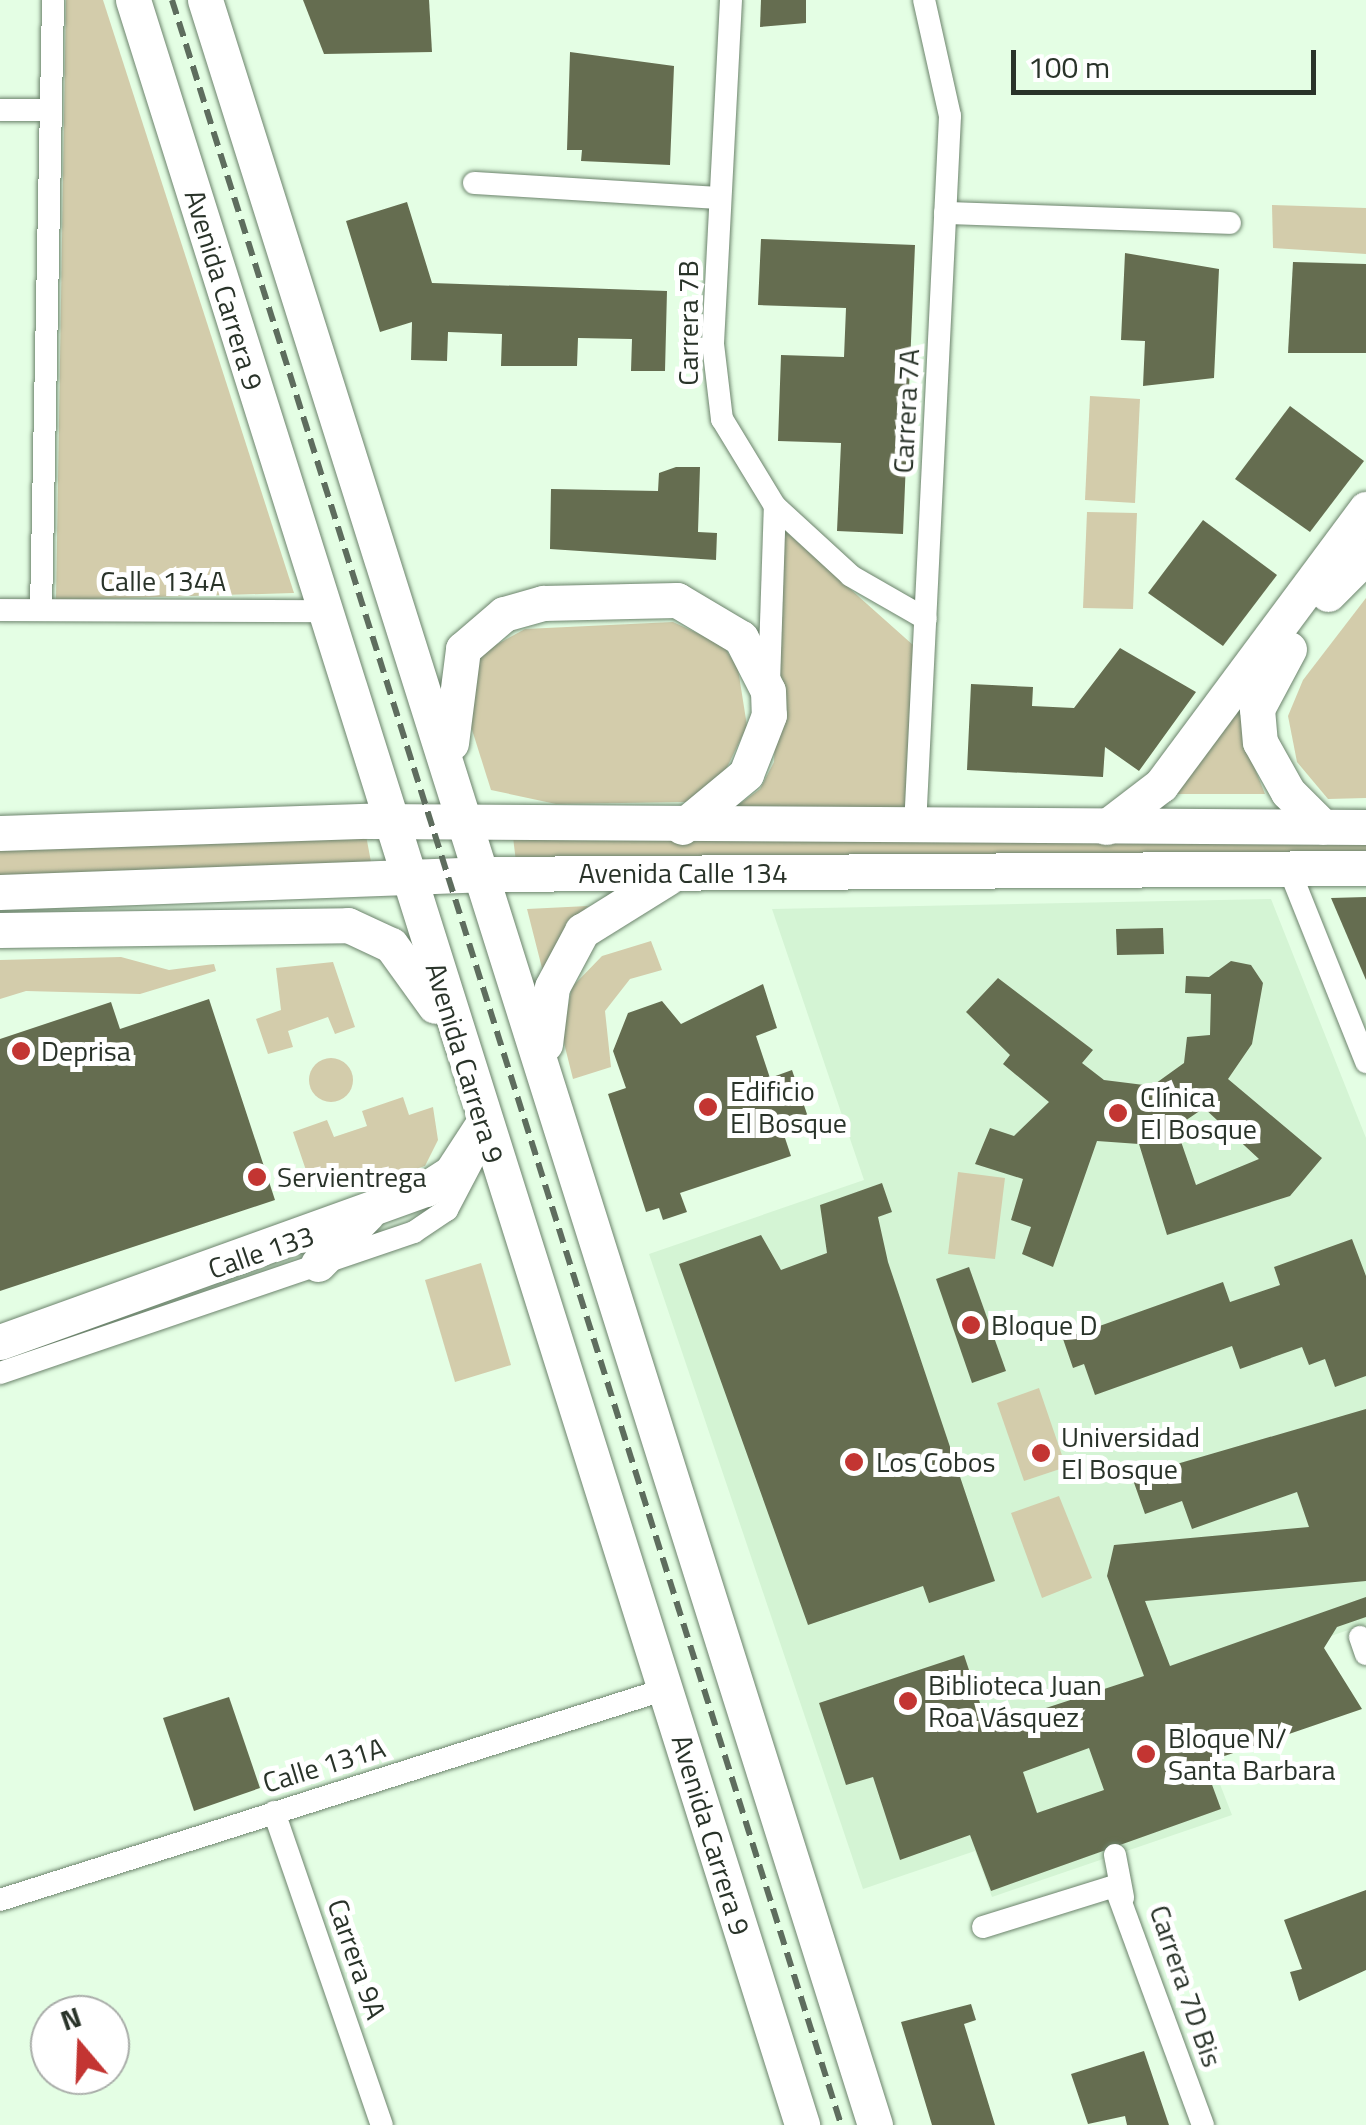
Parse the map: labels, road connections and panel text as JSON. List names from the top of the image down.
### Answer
{
  "streets": {
    "main road": ["Avenida Carrera 9", "Avenida Calle 134"],
    "street": [
      "Carrera 7B",
      "Carrera 7A",
      "Calle 134A",
      "Calle 133",
      "Calle 131A",
      "Carrera 9A",
      "Carrera 7D Bis"
    ]
  },
  "crossings": [
    ["Avenida Carrera 9", "Calle 134A"],
    ["Avenida Carrera 9", "Avenida Calle 134"],
    ["Avenida Carrera 9", "Calle 133"],
    ["Avenida Carrera 9", "Calle 131A"],
    ["Carrera 7A", "Avenida Calle 134"],
    ["Calle 131A", "Carrera 9A"]
  ],
  "places": [
    "Deprisa",
    "Edificio El Bosque",
    "Clínica El Bosque",
    "Servientrega",
    "Bloque D",
    "Universidad El Bosque",
    "Los Cobos",
    "Biblioteca Juan Roa Vásquez",
    "Bloque N/ Santa Barbara"
  ],
  "scale_bar": "100 m",
  "north": "top"
}
